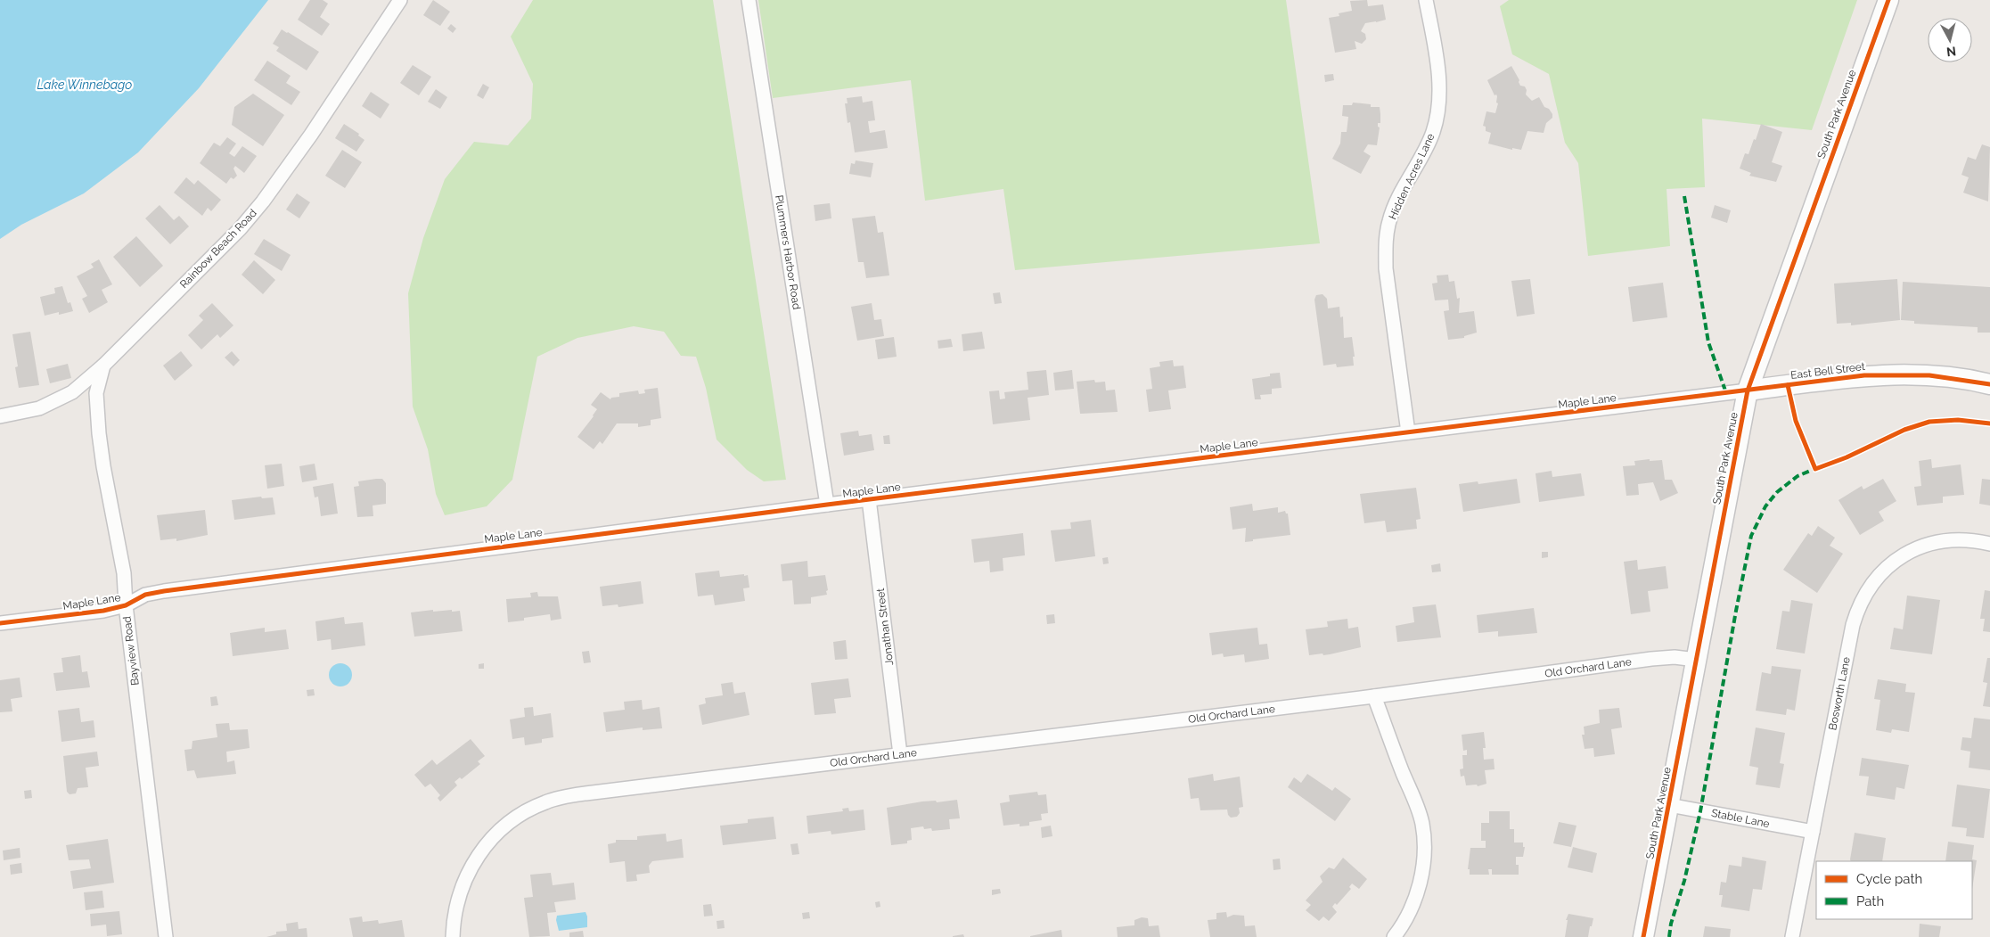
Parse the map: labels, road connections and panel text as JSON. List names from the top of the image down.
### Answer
{
  "streets": {
    "main road": ["South Park Avenue", "East Bell Street"],
    "street": [
      "Hidden Acres Lane",
      "Rainbow Beach Road",
      "Plummers Harbor Road",
      "Maple Lane",
      "Jonathan Street",
      "Bayview Road",
      "Old Orchard Lane",
      "Bosworth Lane",
      "Stable Lane"
    ]
  },
  "crossings": [
    ["South Park Avenue", "East Bell Street"],
    ["South Park Avenue", "Maple Lane"],
    ["South Park Avenue", "Old Orchard Lane"],
    ["South Park Avenue", "Stable Lane"],
    ["Hidden Acres Lane", "Maple Lane"],
    ["Rainbow Beach Road", "Bayview Road"],
    ["Plummers Harbor Road", "Maple Lane"],
    ["East Bell Street", "Maple Lane"],
    ["Maple Lane", "Jonathan Street"],
    ["Maple Lane", "Bayview Road"],
    ["Jonathan Street", "Old Orchard Lane"],
    ["Bosworth Lane", "Stable Lane"]
  ],
  "water": ["Lake Winnebago"],
  "legend": ["Cycle path", "Path"],
  "north": "bottom"
}
